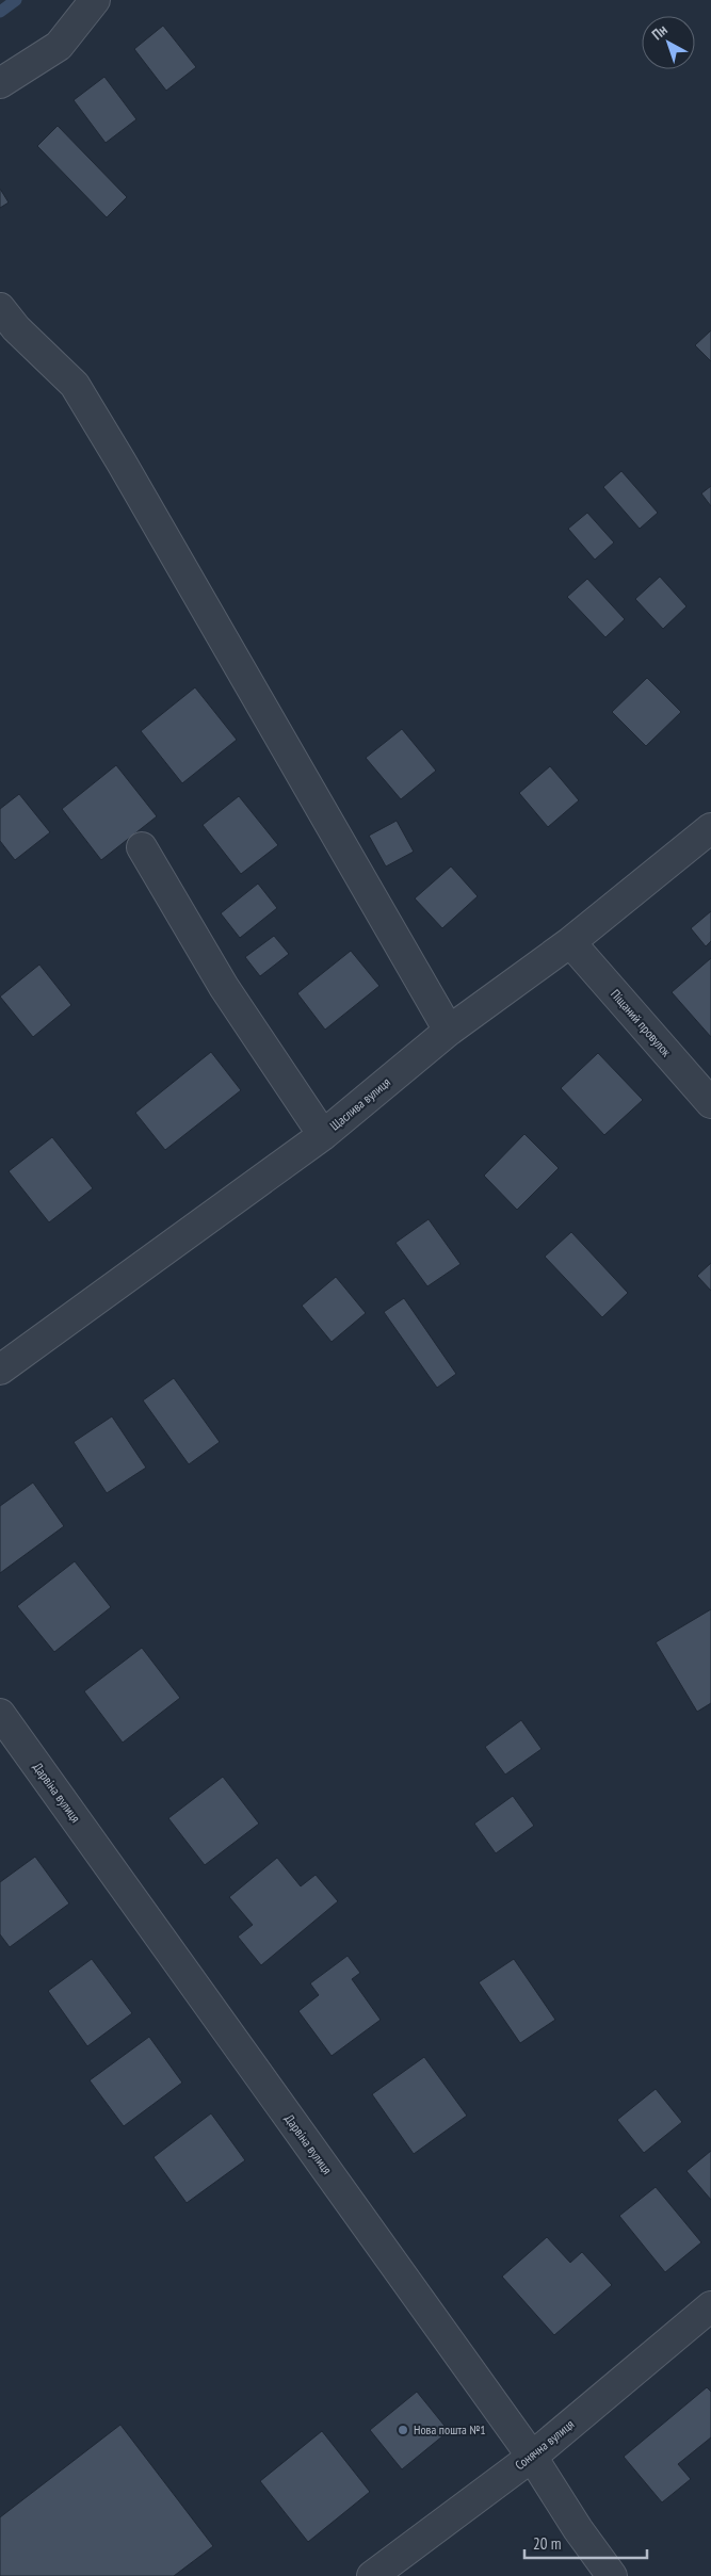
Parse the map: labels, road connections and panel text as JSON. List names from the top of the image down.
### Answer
{
  "streets": {
    "street": [
      "Піщаний провулок",
      "Щаслива вулиця",
      "Дарвіна вулиця",
      "Сонячна вулиця"
    ]
  },
  "crossings": [
    ["Піщаний провулок", "Щаслива вулиця"],
    ["Дарвіна вулиця", "Сонячна вулиця"]
  ],
  "places": ["Нова пошта №1"],
  "scale_bar": "20 m",
  "north": "top left"
}
